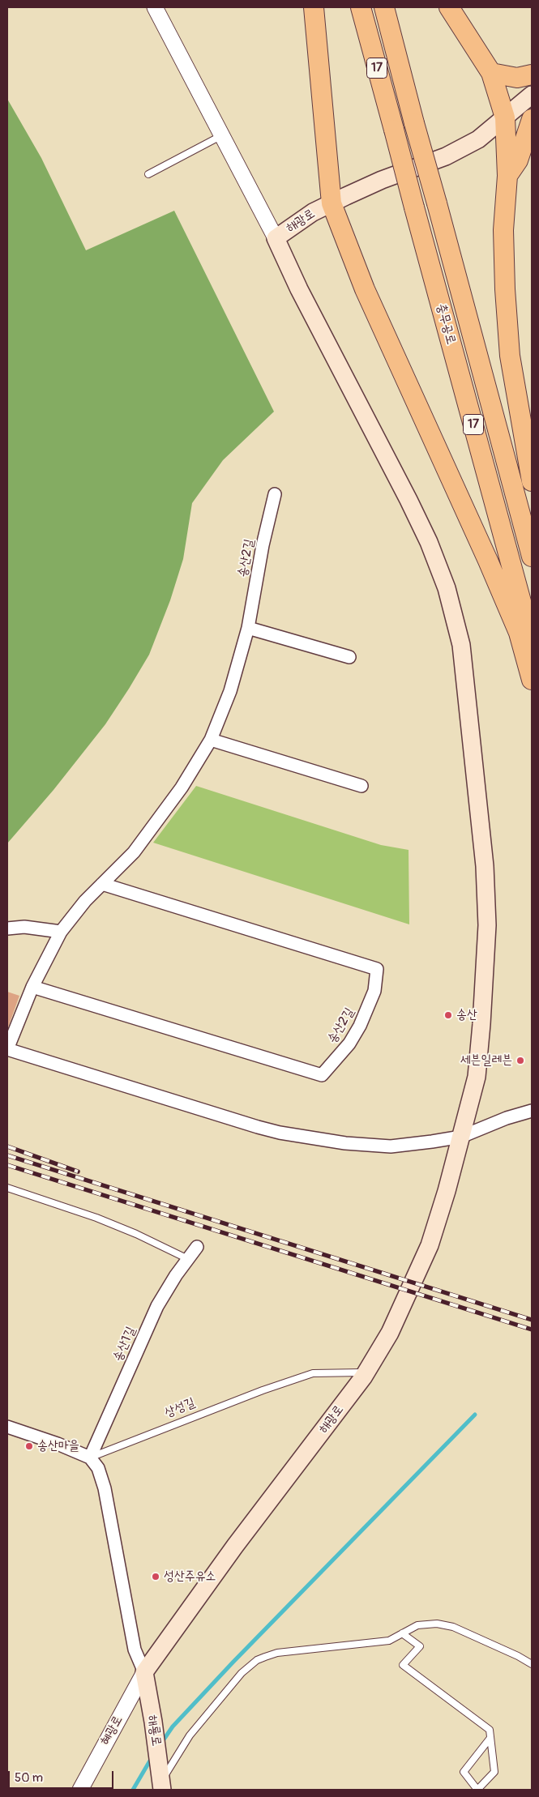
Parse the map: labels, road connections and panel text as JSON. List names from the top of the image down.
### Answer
{
  "streets": {
    "highway": ["17", "충무공로"],
    "main road": ["해광로", "해룡로"],
    "street": ["송산2길", "송산1길", "혜광로"],
    "lane": ["상성길"]
  },
  "crossings": [
    ["해광로", "송산2길"],
    ["해광로", "상성길"],
    ["해광로", "혜광로"],
    ["해광로", "해룡로"],
    ["송산1길", "상성길"],
    ["혜광로", "해룡로"]
  ],
  "places": [
    "송산",
    "세븐일레븐",
    "송산마을",
    "성산주유소"
  ],
  "scale_bar": "50 m"
}
